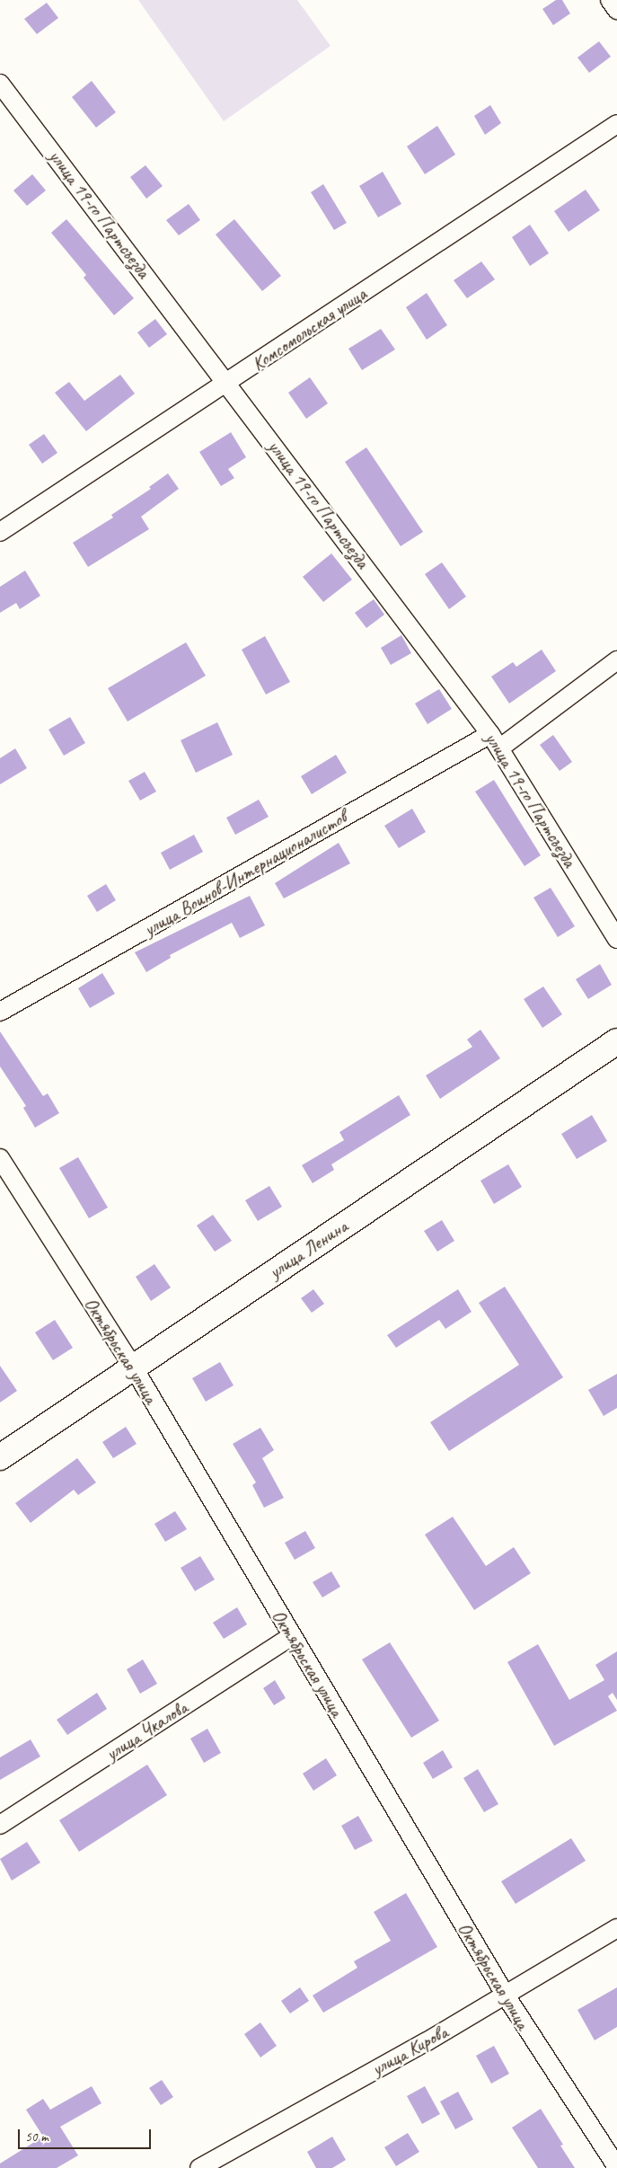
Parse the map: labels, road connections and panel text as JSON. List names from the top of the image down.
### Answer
{
  "streets": {
    "main road": ["улица Ленина"],
    "street": [
      "улица 19-го Партсъезда",
      "Комсомольская улица",
      "улица Воинов-Интернационалистов",
      "Октябрьская улица",
      "улица Чкалова",
      "улица Кирова"
    ]
  },
  "crossings": [
    ["улица 19-го Партсъезда", "Комсомольская улица"],
    ["улица 19-го Партсъезда", "улица Воинов-Интернационалистов"],
    ["улица Ленина", "Октябрьская улица"],
    ["Октябрьская улица", "улица Чкалова"],
    ["Октябрьская улица", "улица Кирова"]
  ],
  "scale_bar": "50 m"
}
